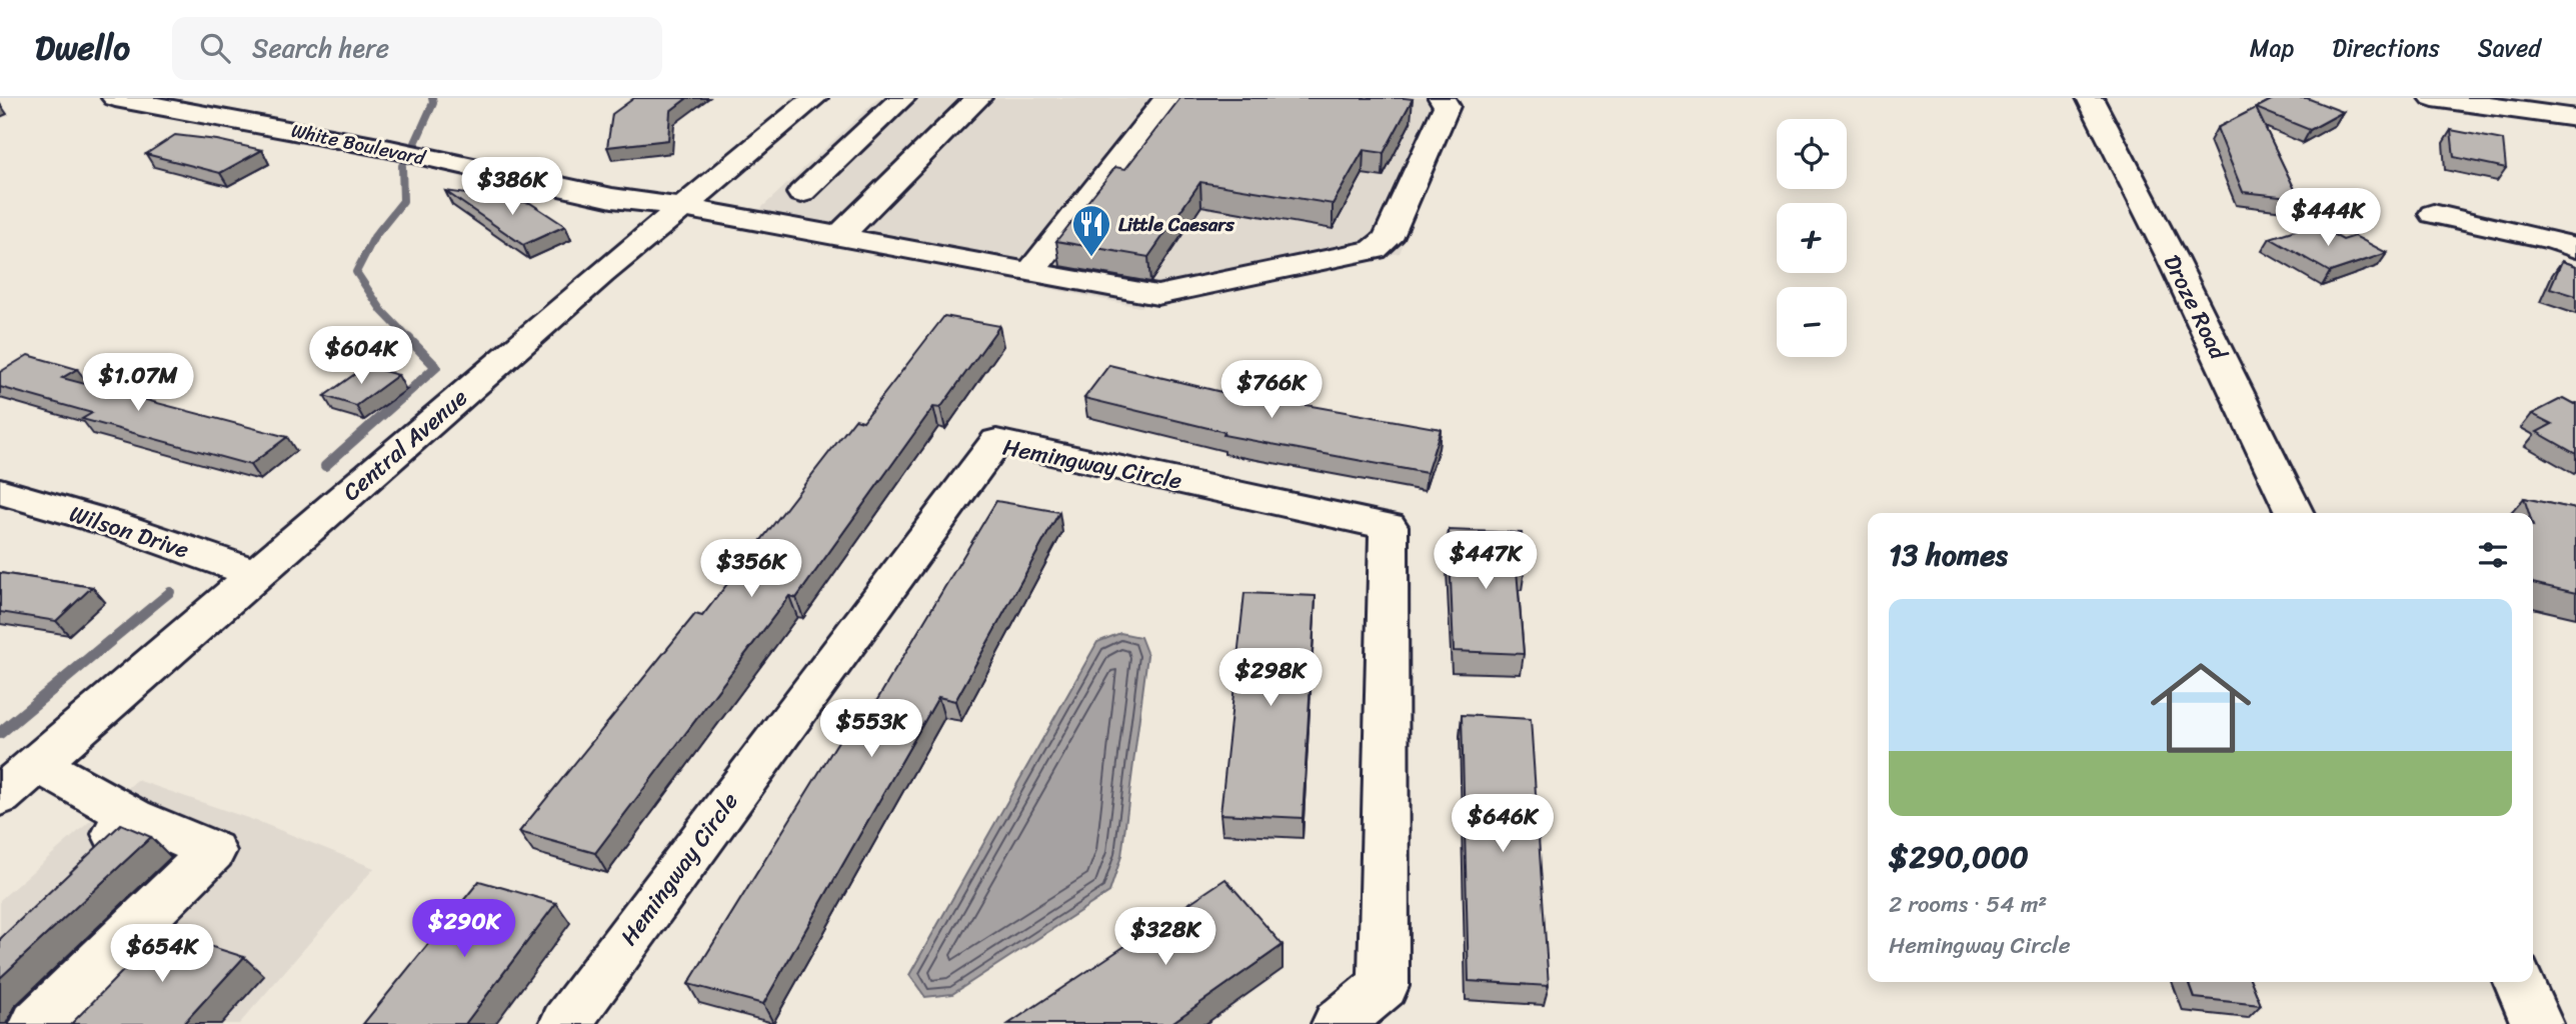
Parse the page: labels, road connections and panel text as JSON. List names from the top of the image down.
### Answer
{
  "streets": {
    "street": [
      "White Boulevard",
      "Droze Road",
      "Central Avenue",
      "Hemingway Circle",
      "Wilson Drive"
    ]
  },
  "crossings": [
    ["White Boulevard", "Central Avenue"],
    ["Central Avenue", "Wilson Drive"]
  ],
  "places": {
    "restaurant": ["Little Caesars"]
  },
  "page": {
    "header": "Dwello",
    "search": "Search here",
    "nav": ["Map", "Directions", "Saved"],
    "map_buttons": ["+", "−"],
    "price": [
      "$386K",
      "$444K",
      "$604K",
      "$1.07M",
      "$766K",
      "$447K",
      "$356K",
      "$298K",
      "$553K",
      "$646K",
      "$290K",
      "$328K",
      "$654K"
    ],
    "heading": "13 homes",
    "list": [
      {
        "name": "$290,000",
        "note": "2 rooms · 54 m² · Hemingway Circle"
      }
    ]
  }
}
